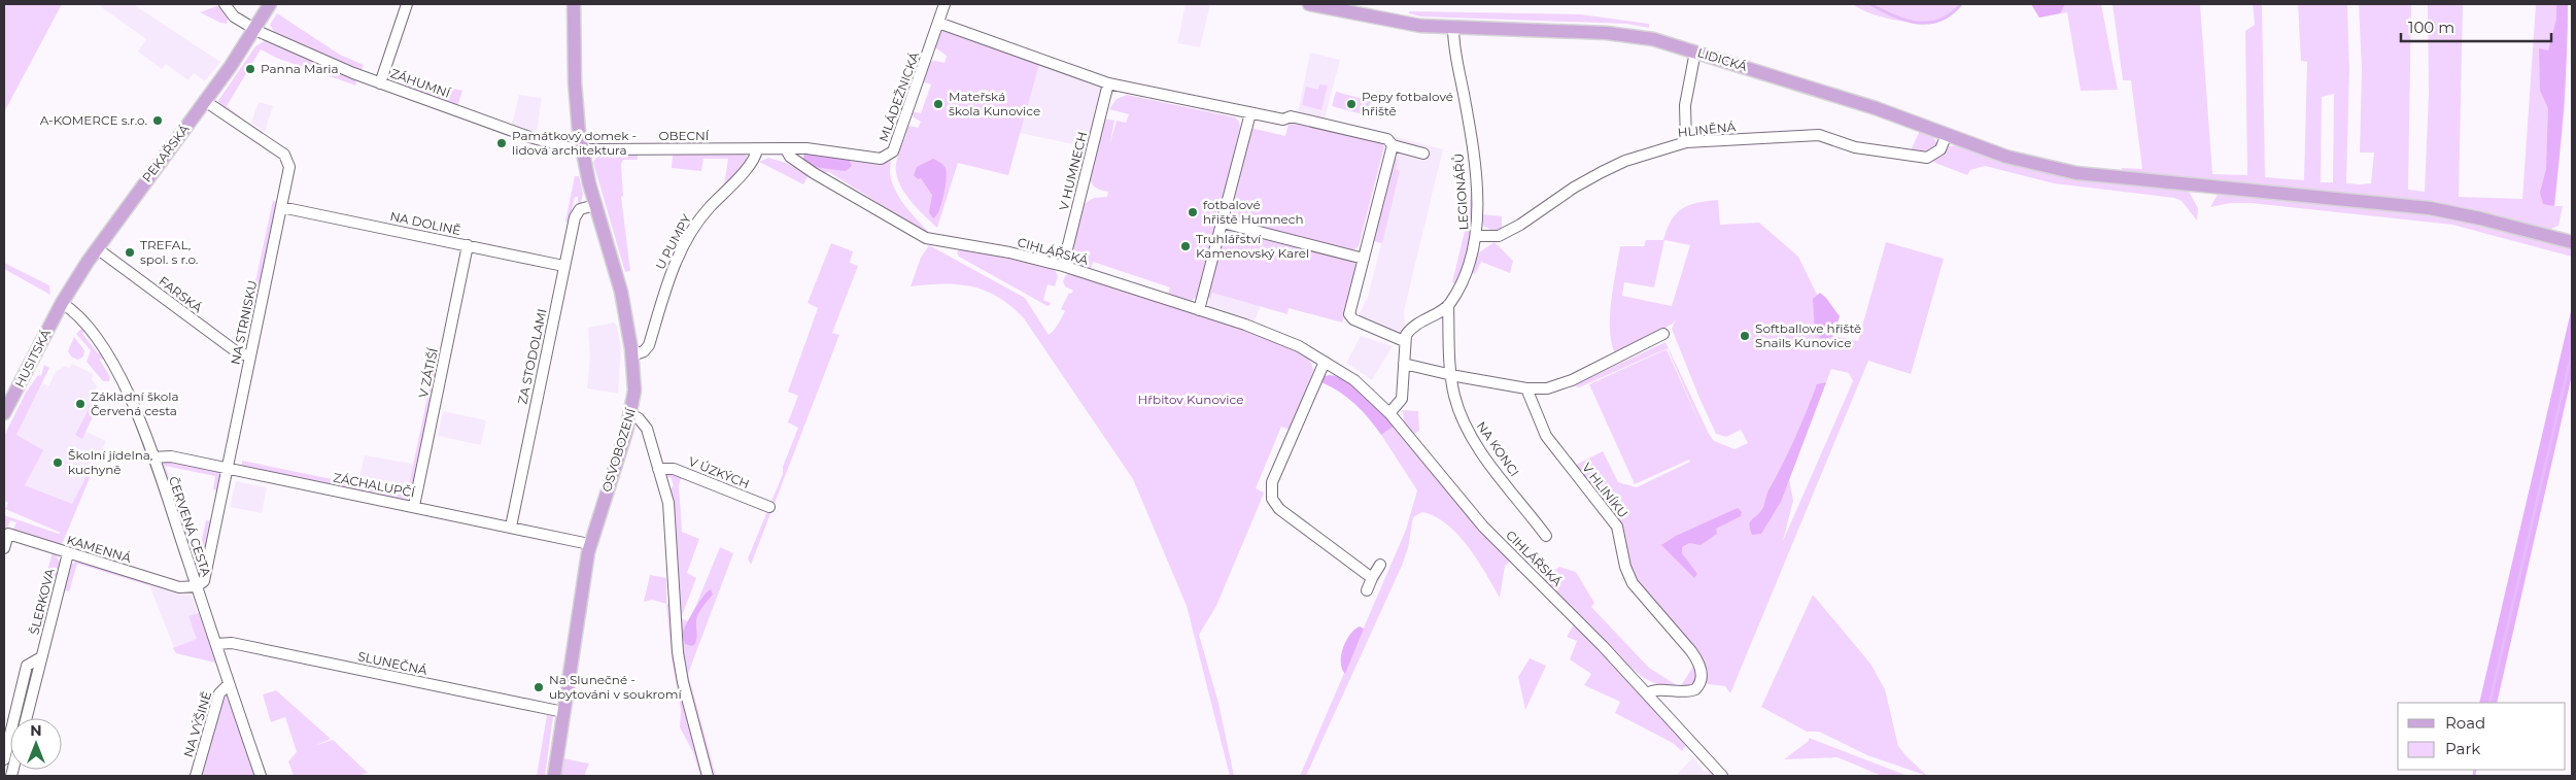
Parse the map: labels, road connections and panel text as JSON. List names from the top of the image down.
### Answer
{
  "streets": {
    "main road": [
      "LIDICKÁ",
      "PEKAŘSKÁ",
      "HUSITSKÁ",
      "OSVOBOZENÍ"
    ],
    "street": [
      "ZÁHUMNÍ",
      "MLÁDEŽNICKÁ",
      "HLINĚNÁ",
      "OBECNÍ",
      "V HUMNECH",
      "LEGIONÁŘŮ",
      "NA DOLINĚ",
      "U PUMPY",
      "CIHLÁŘSKÁ",
      "FARSKÁ",
      "NA STRNISKU",
      "ZA STODOLAMI",
      "V ZÁTIŠÍ",
      "NA KONCI",
      "V ÚZKÝCH",
      "ZÁCHALUPČÍ",
      "V HLINÍKU",
      "ČERVENÁ CESTA",
      "KAMENNÁ",
      "ŠLERKOVA",
      "SLUNEČNÁ",
      "NA VÝŠINĚ"
    ]
  },
  "crossings": [
    ["LIDICKÁ", "HLINĚNÁ"],
    ["LIDICKÁ", "LEGIONÁŘŮ"],
    ["ZÁHUMNÍ", "OBECNÍ"],
    ["ZÁHUMNÍ", "PEKAŘSKÁ"],
    ["ZÁHUMNÍ", "OSVOBOZENÍ"],
    ["MLÁDEŽNICKÁ", "OBECNÍ"],
    ["MLÁDEŽNICKÁ", "CIHLÁŘSKÁ"],
    ["HLINĚNÁ", "LEGIONÁŘŮ"],
    ["OBECNÍ", "U PUMPY"],
    ["OBECNÍ", "CIHLÁŘSKÁ"],
    ["OBECNÍ", "OSVOBOZENÍ"],
    ["PEKAŘSKÁ", "FARSKÁ"],
    ["PEKAŘSKÁ", "NA STRNISKU"],
    ["PEKAŘSKÁ", "HUSITSKÁ"],
    ["PEKAŘSKÁ", "ČERVENÁ CESTA"],
    ["V HUMNECH", "CIHLÁŘSKÁ"],
    ["LEGIONÁŘŮ", "NA KONCI"],
    ["NA DOLINĚ", "NA STRNISKU"],
    ["NA DOLINĚ", "ZA STODOLAMI"],
    ["NA DOLINĚ", "V ZÁTIŠÍ"],
    ["U PUMPY", "OSVOBOZENÍ"],
    ["CIHLÁŘSKÁ", "V HLINÍKU"],
    ["FARSKÁ", "NA STRNISKU"],
    ["NA STRNISKU", "ZÁCHALUPČÍ"],
    ["NA STRNISKU", "ČERVENÁ CESTA"],
    ["NA STRNISKU", "KAMENNÁ"],
    ["ZA STODOLAMI", "OSVOBOZENÍ"],
    ["ZA STODOLAMI", "ZÁCHALUPČÍ"],
    ["HUSITSKÁ", "ČERVENÁ CESTA"],
    ["V ZÁTIŠÍ", "ZÁCHALUPČÍ"],
    ["OSVOBOZENÍ", "ZÁCHALUPČÍ"],
    ["OSVOBOZENÍ", "SLUNEČNÁ"],
    ["ZÁCHALUPČÍ", "ČERVENÁ CESTA"],
    ["ČERVENÁ CESTA", "KAMENNÁ"],
    ["ČERVENÁ CESTA", "SLUNEČNÁ"],
    ["ČERVENÁ CESTA", "NA VÝŠINĚ"],
    ["KAMENNÁ", "ŠLERKOVA"]
  ],
  "parks": ["Hřbitov Kunovice"],
  "places": [
    "Panna Maria",
    "Mateřská škola Kunovice",
    "Pepy fotbalové hřiště",
    "A-KOMERCE s.r.o.",
    "Památkový domek - lidová architektura",
    "fotbalové hřiště Humnech",
    "Truhlářství Kamenovský Karel",
    "TREFAL, spol. s r.o.",
    "Softballove hřiště Snails Kunovice",
    "Základní škola Červená cesta",
    "Školní jídelna, kuchyně",
    "Na Slunečné - ubytováni v soukromí"
  ],
  "legend": ["Road", "Park"],
  "scale_bar": "100 m",
  "north": "top"
}
